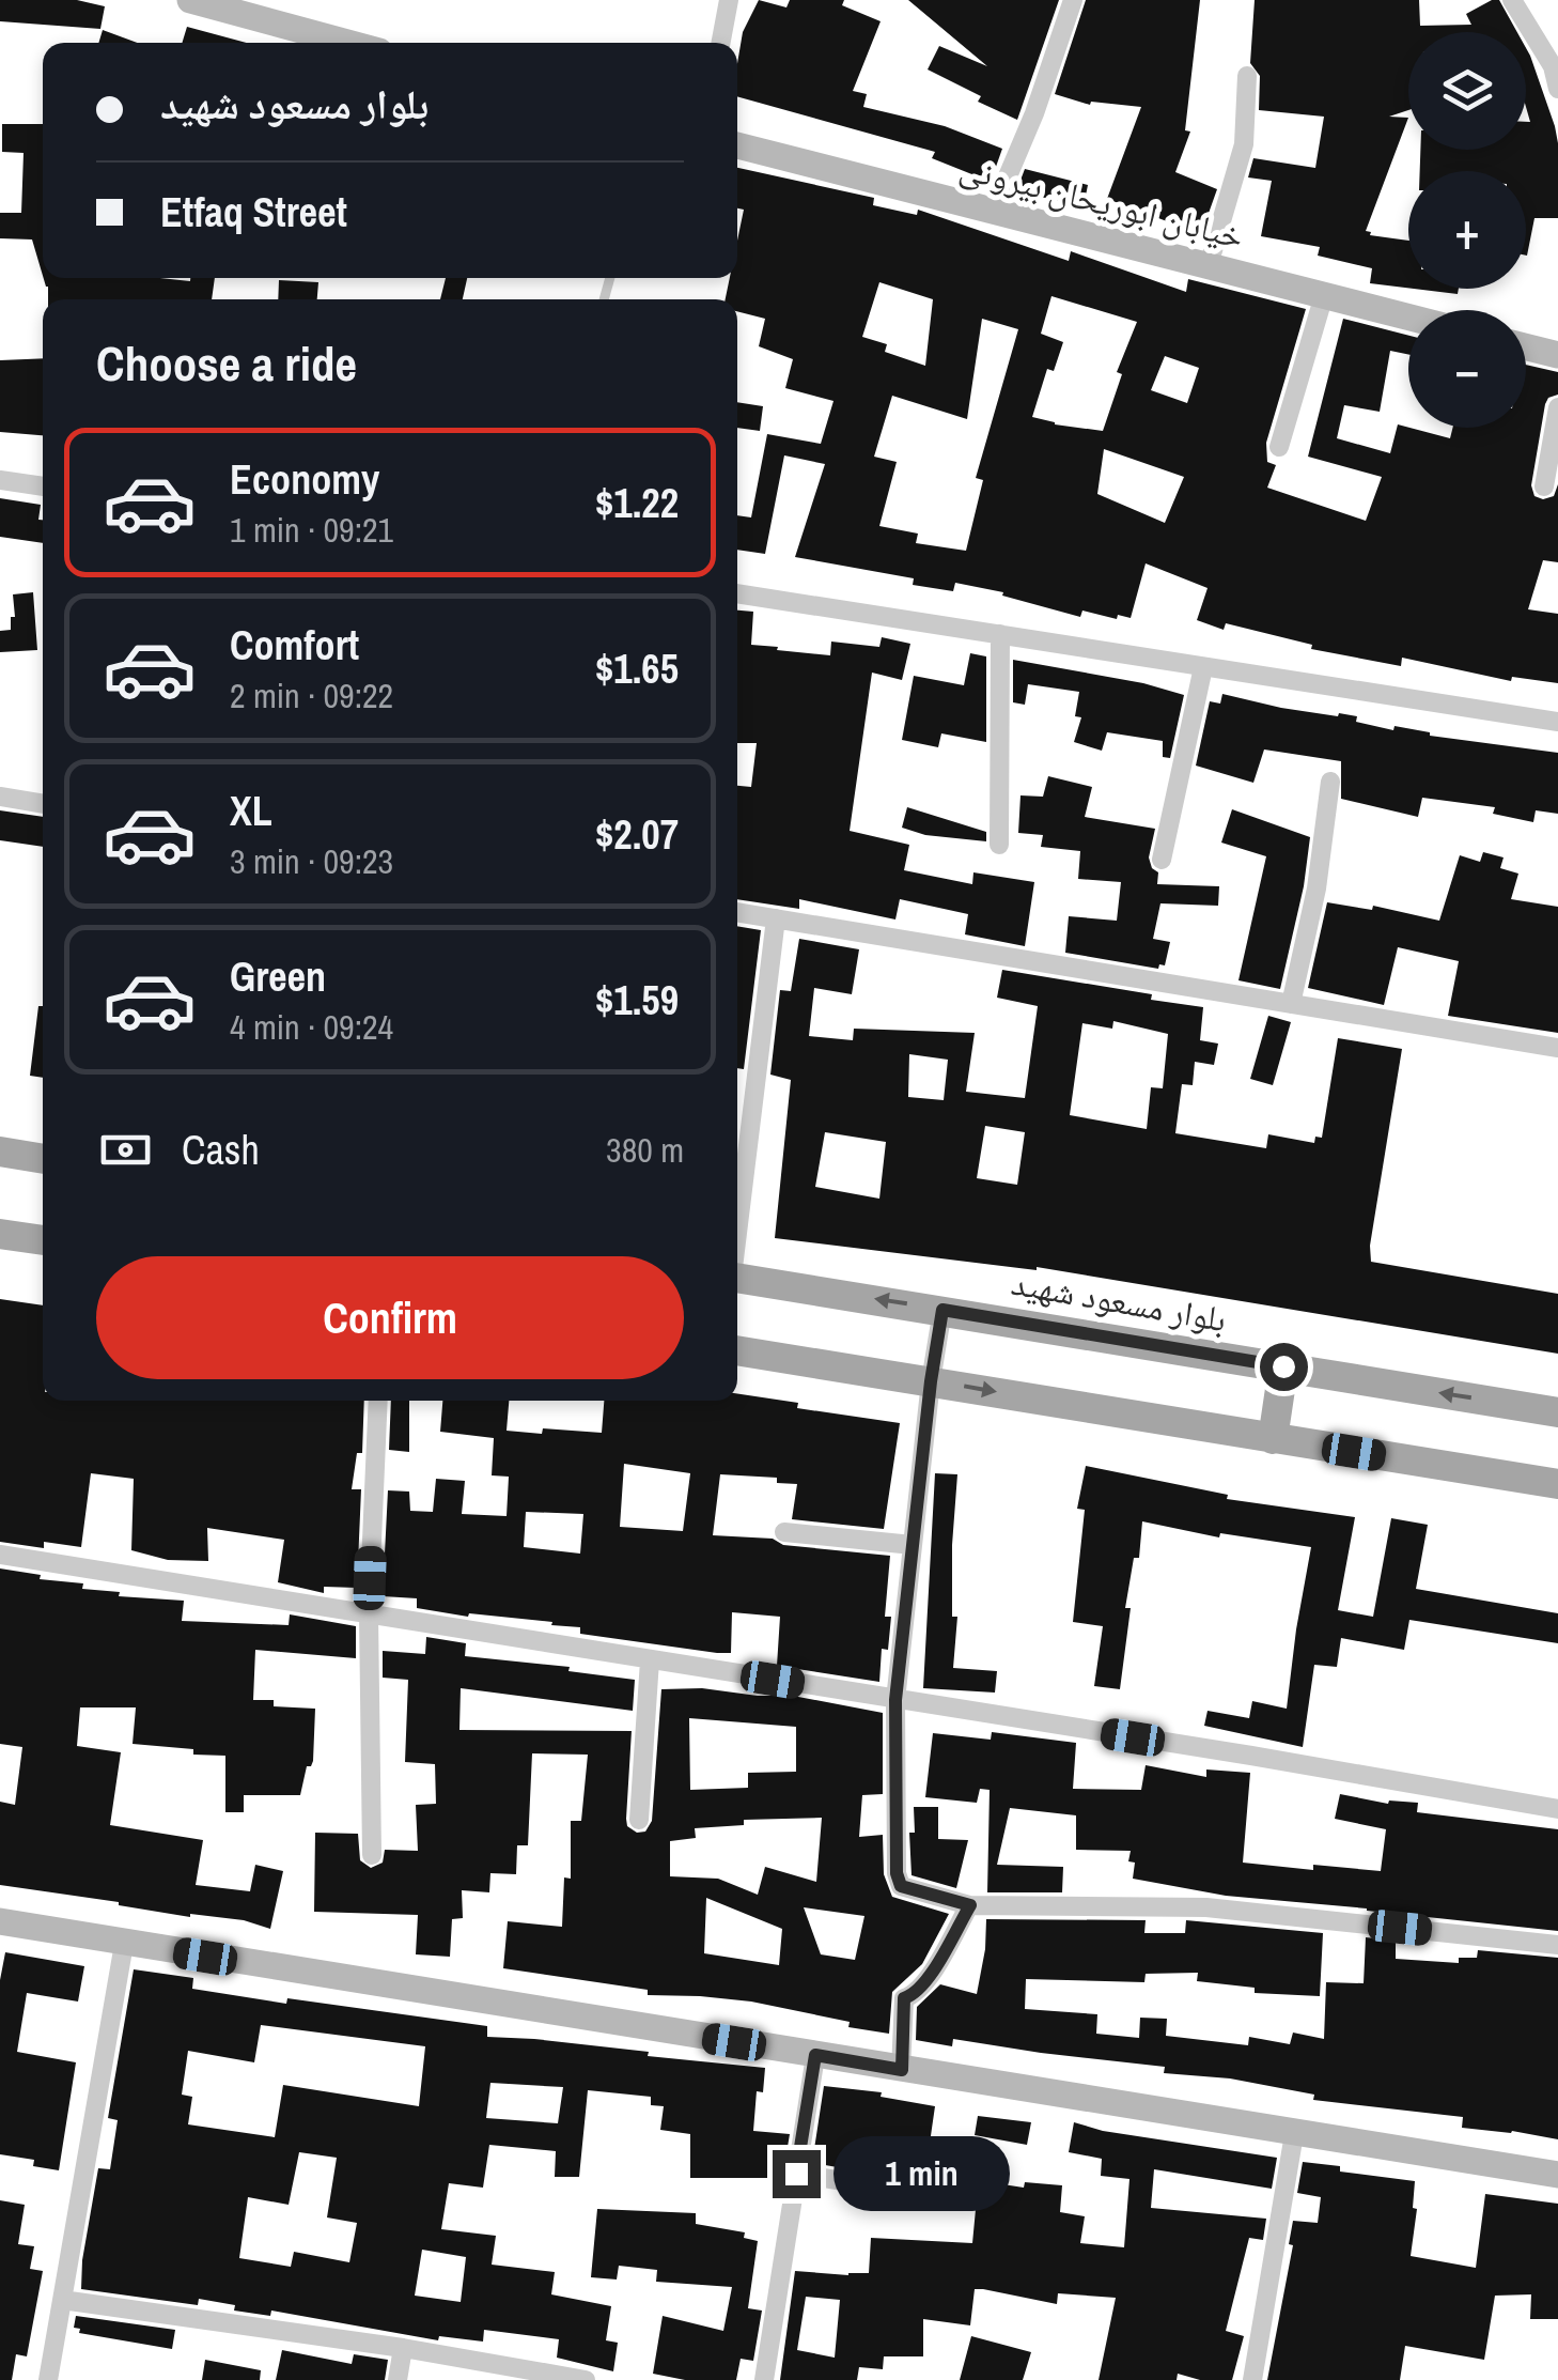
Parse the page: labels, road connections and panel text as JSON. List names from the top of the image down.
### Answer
{
  "streets": {
    "main road": ["بلوار مسعود شهید"],
    "street": ["خیابان ابوریحان بیرونی"]
  },
  "page": {
    "map_buttons": ["+", "−"],
    "banner": ["بلوار مسعود شهید", "Etfaq Street"],
    "heading": "Choose a ride",
    "list": [
      {
        "name": "Economy",
        "note": "1 min · 09:21",
        "value": "$1.22"
      },
      {
        "name": "Comfort",
        "note": "2 min · 09:22",
        "value": "$1.65"
      },
      {
        "name": "XL",
        "note": "3 min · 09:23",
        "value": "$2.07"
      },
      {
        "name": "Green",
        "note": "4 min · 09:24",
        "value": "$1.59"
      }
    ],
    "pay": ["Cash", "380 m"],
    "buttons": "Confirm",
    "bubble": "1 min"
  }
}
